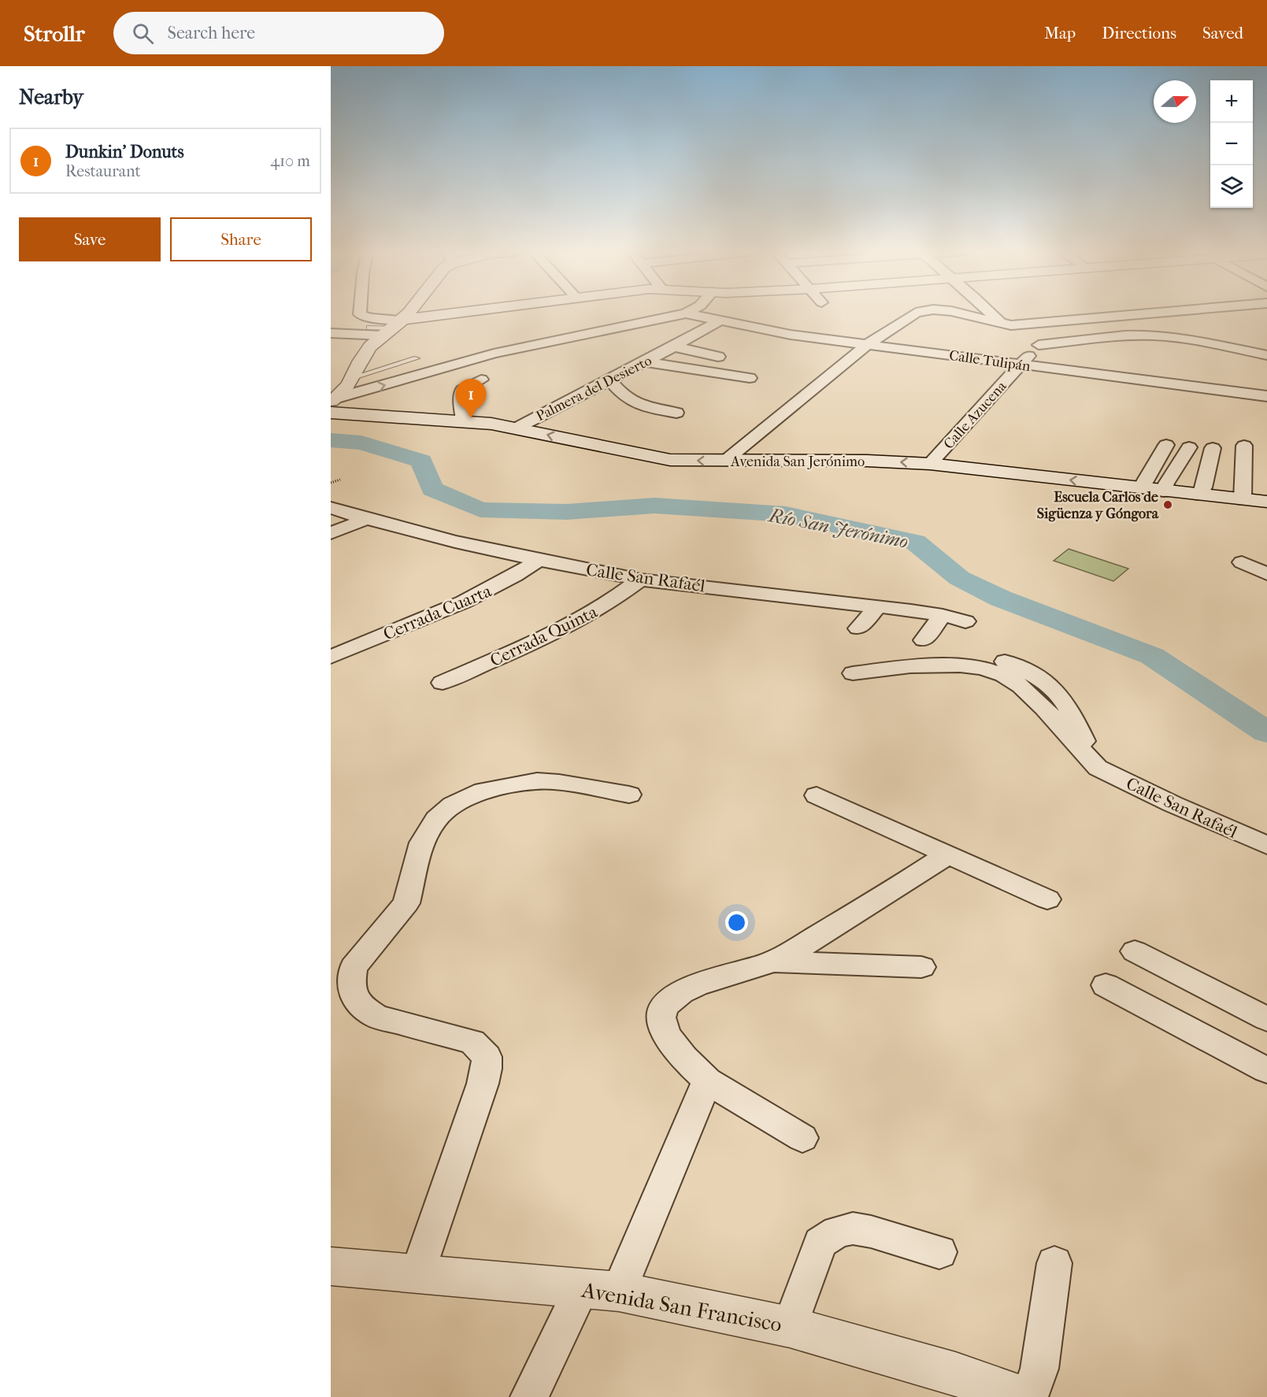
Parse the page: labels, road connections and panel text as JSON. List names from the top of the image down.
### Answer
{
  "streets": {
    "street": [
      "Calle Tulipán",
      "Palmera del Desierto",
      "Calle Azucena",
      "Avenida San Jerónimo",
      "Calle San Rafaél",
      "Cerrada Cuarta",
      "Cerrada Quinta",
      "Avenida San Francisco"
    ]
  },
  "crossings": [
    ["Calle Tulipán", "Palmera del Desierto"],
    ["Calle Tulipán", "Calle Azucena"],
    ["Palmera del Desierto", "Avenida San Jerónimo"],
    ["Calle Azucena", "Avenida San Jerónimo"],
    ["Calle San Rafaél", "Cerrada Cuarta"],
    ["Calle San Rafaél", "Cerrada Quinta"]
  ],
  "water": ["Río San Jerónimo"],
  "places": ["Escuela Carlos de Sigüenza y Góngora"],
  "north": "right",
  "page": {
    "header": "Strollr",
    "search": "Search here",
    "nav": ["Map", "Directions", "Saved"],
    "heading": "Nearby",
    "map_buttons": ["+", "−"],
    "list": [
      {
        "mark": "1",
        "name": "Dunkin' Donuts",
        "note": "Restaurant",
        "value": "410 m"
      }
    ],
    "buttons": ["Save", "Share"],
    "pins": "1"
  }
}
